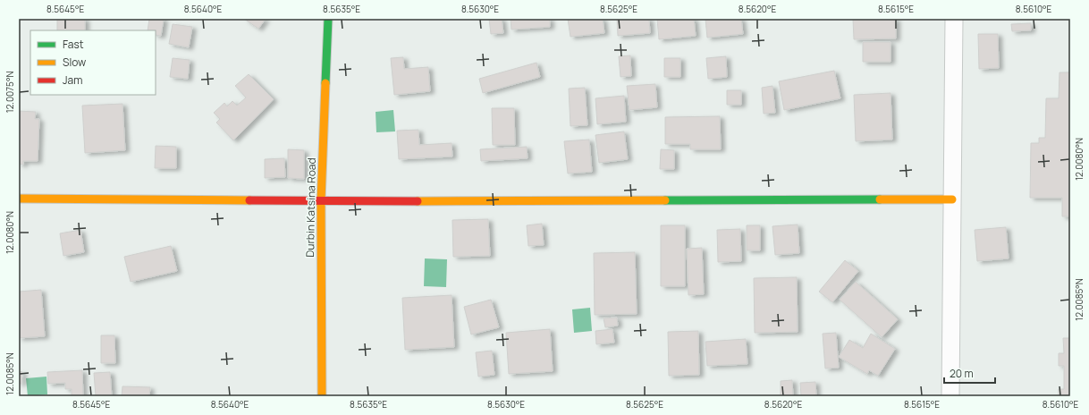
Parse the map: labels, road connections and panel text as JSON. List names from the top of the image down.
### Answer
{
  "streets": {
    "street": ["Durbin Katsina Road"]
  },
  "legend": ["Fast", "Slow", "Jam"],
  "scale_bar": "20 m",
  "coordinates": [
    "8.5645°E",
    "8.5640°E",
    "8.5635°E",
    "8.5630°E",
    "8.5625°E",
    "8.5620°E",
    "8.5615°E",
    "8.5610°E",
    "12.0075°N",
    "12.0080°N",
    "12.0085°N"
  ]
}
